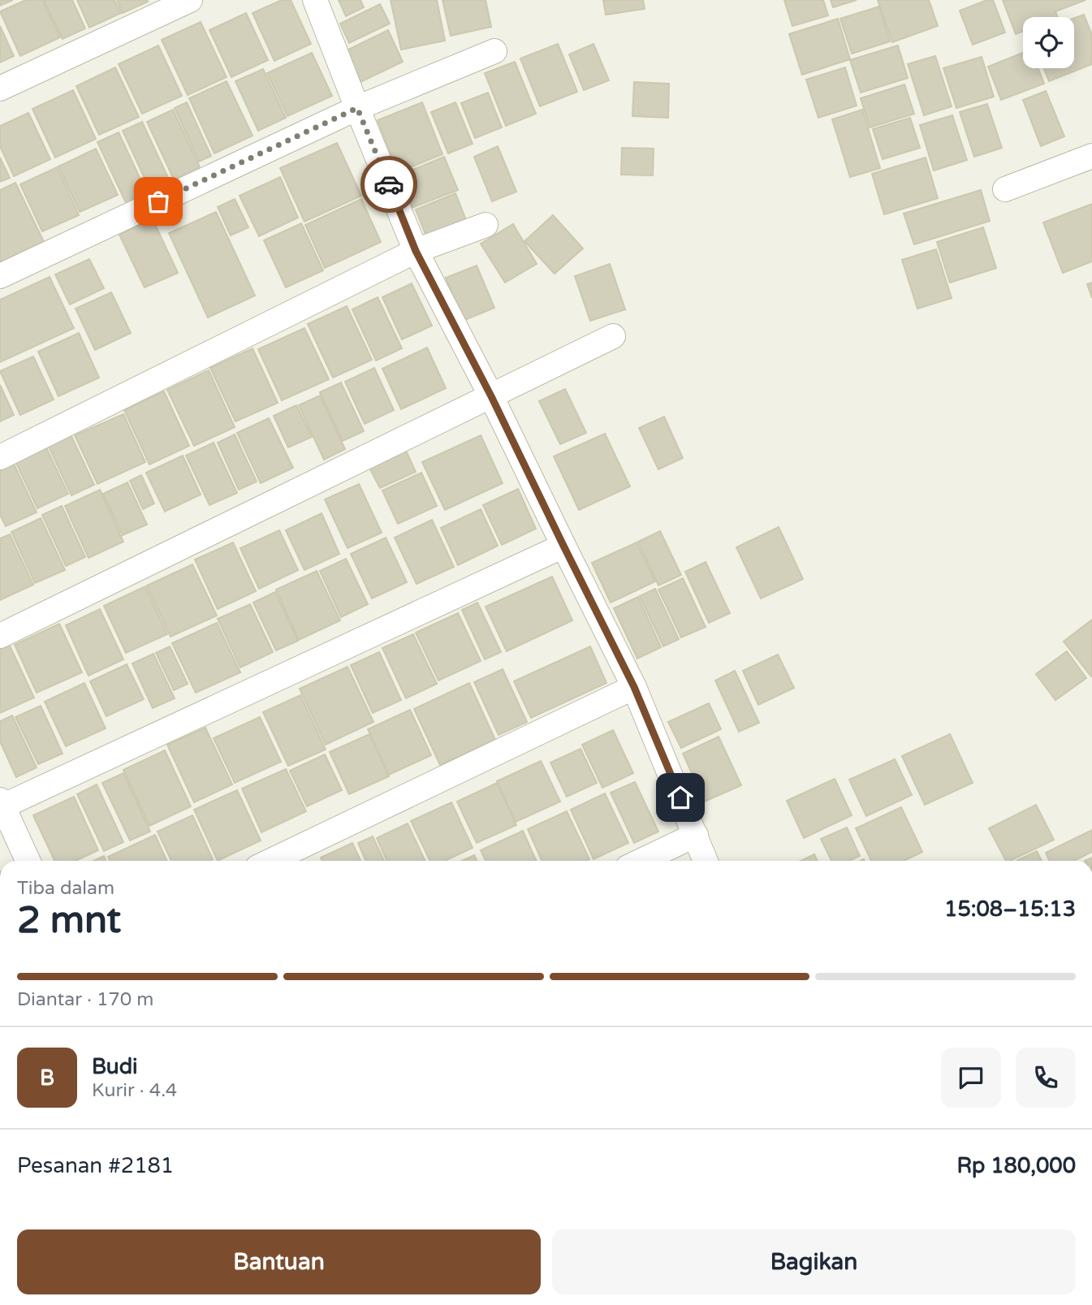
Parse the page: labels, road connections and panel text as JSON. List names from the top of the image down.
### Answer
{
  "page": {
    "heading": ["2 mnt", "Tiba dalam", "15:08–15:13"],
    "panel": [
      "Budi",
      "Kurir · 4.4",
      "Pesanan #2181",
      "Rp 180,000"
    ],
    "bar": "Diantar · 170 m",
    "round": "B",
    "buttons": ["Bantuan", "Bagikan"]
  }
}
